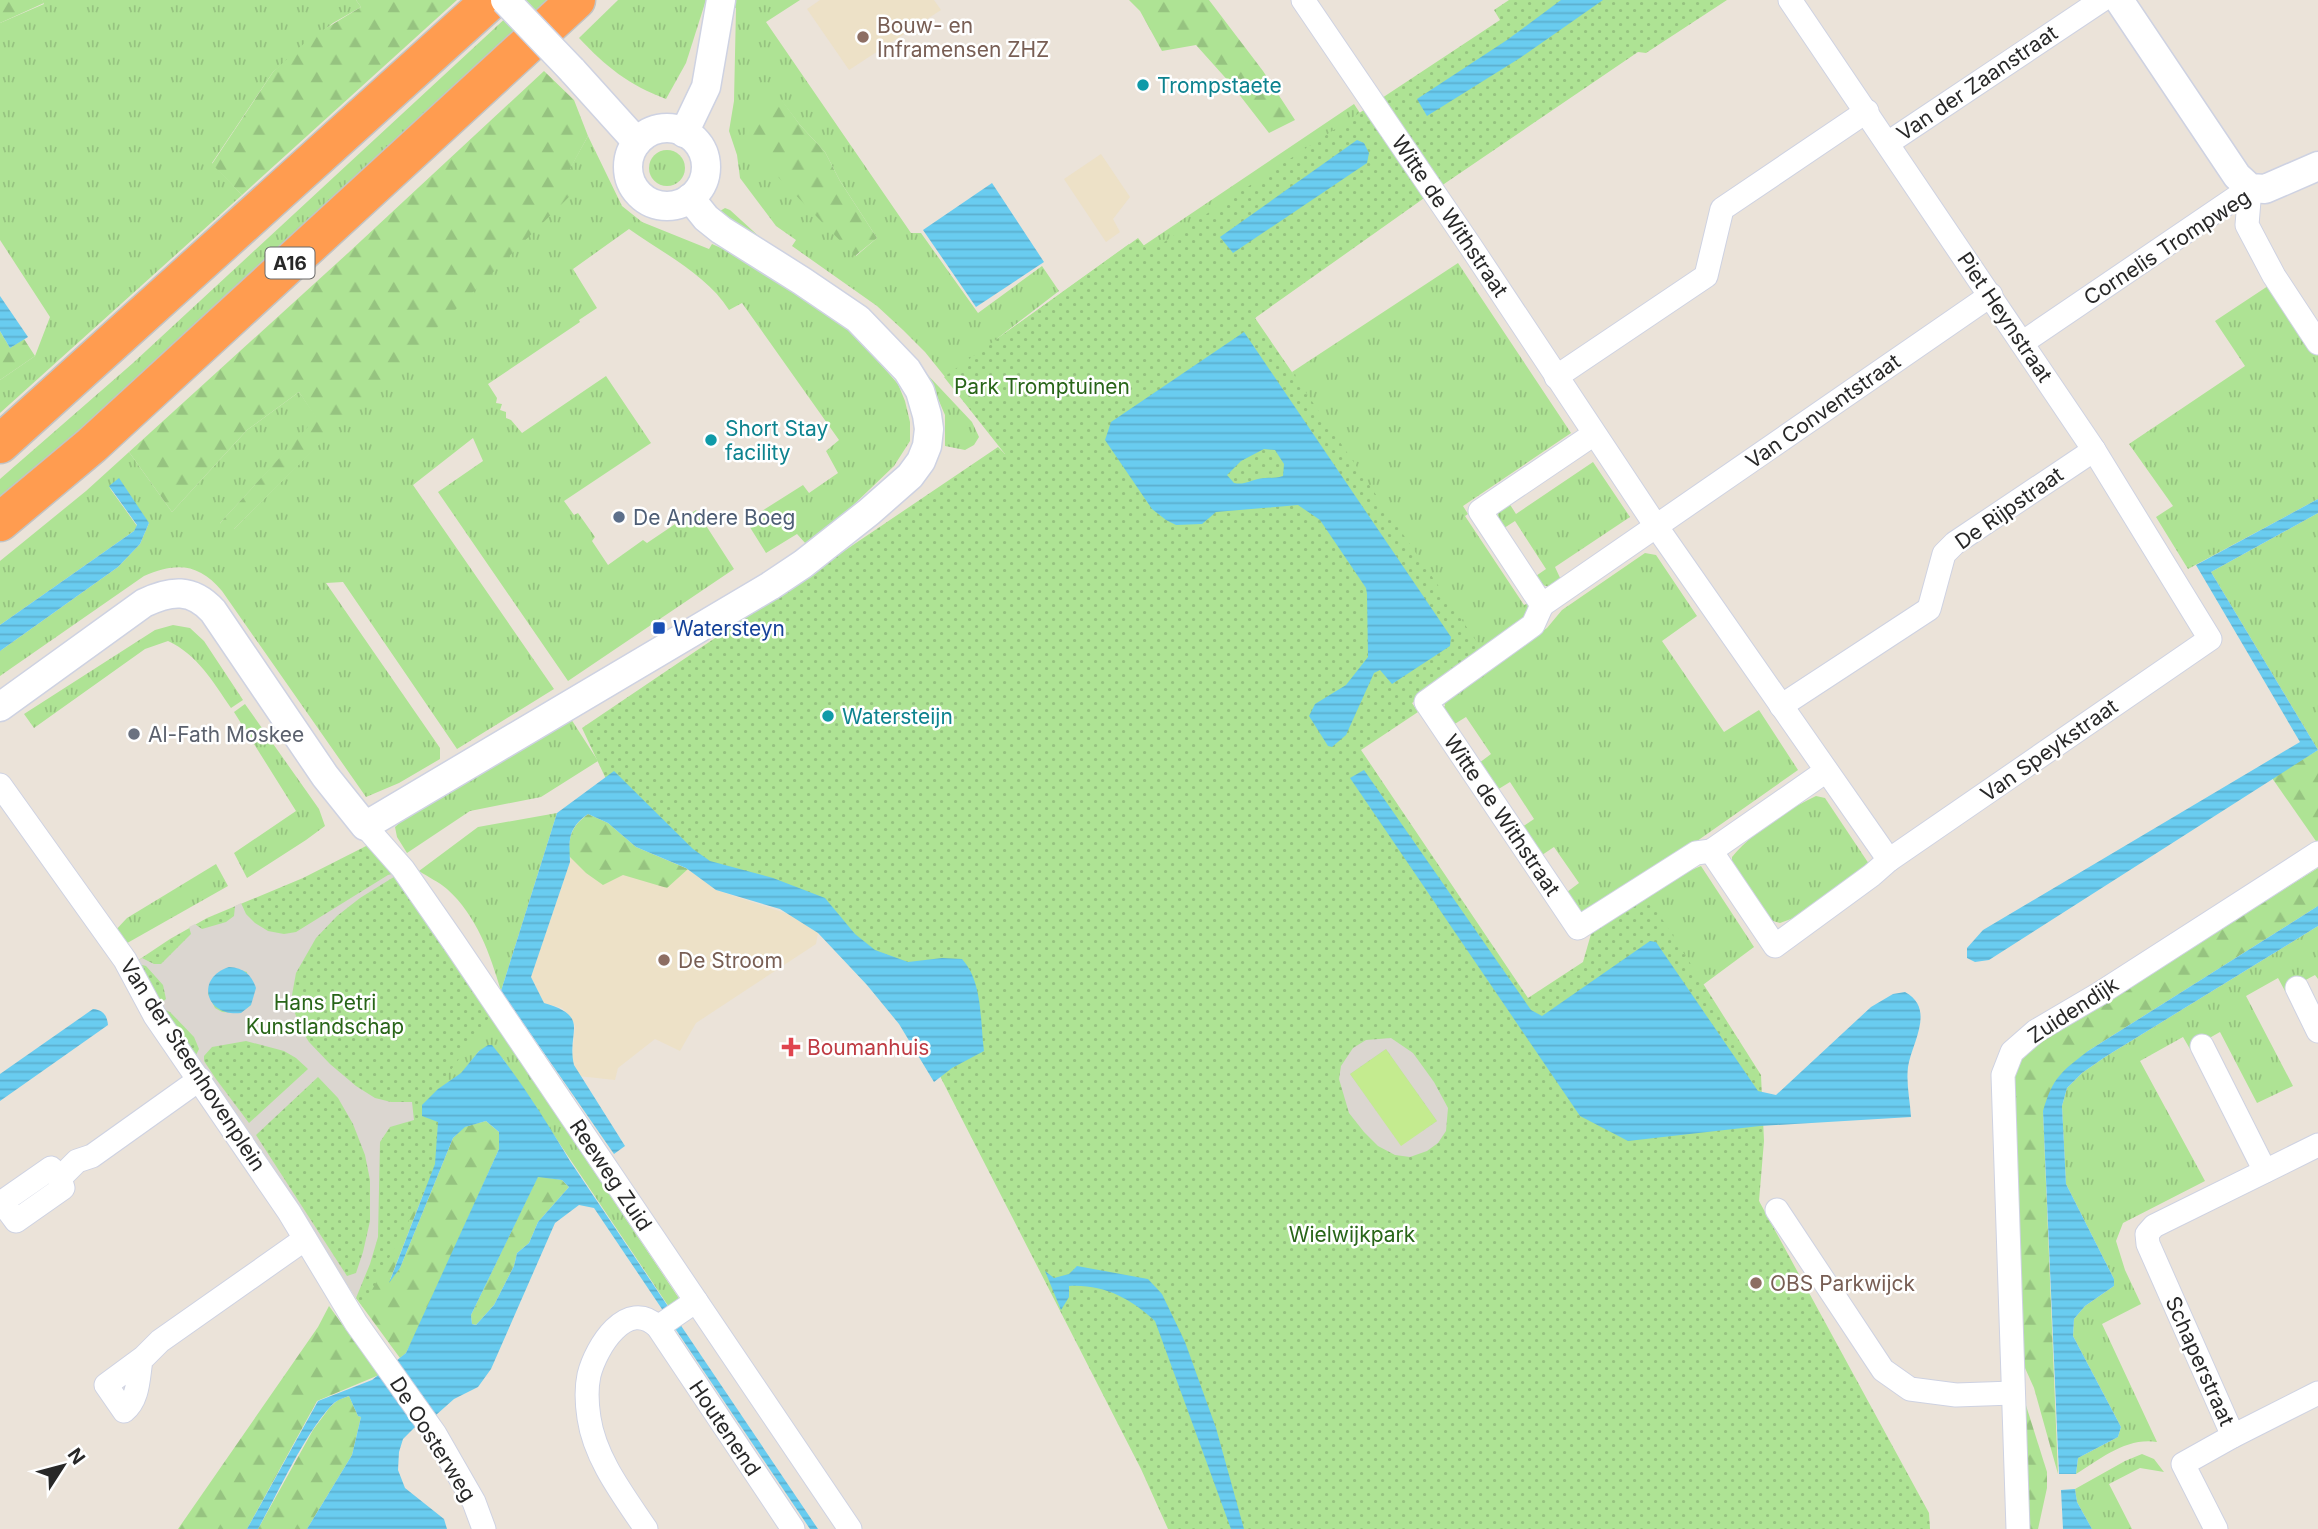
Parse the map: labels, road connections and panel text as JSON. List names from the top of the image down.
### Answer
{
  "streets": {
    "highway": ["A16"],
    "street": [
      "Van der Zaanstraat",
      "Witte de Withstraat",
      "Cornelis Trompweg",
      "Piet Heynstraat",
      "Van Conventstraat",
      "De Rijpstraat",
      "Van Speykstraat",
      "Zuidendijk",
      "Van der Steenhovenplein",
      "Reeweg Zuid",
      "Schaperstraat",
      "Houtenend",
      "De Oosterweg"
    ]
  },
  "crossings": [
    ["Van der Zaanstraat", "Piet Heynstraat"],
    ["Witte de Withstraat", "Van Conventstraat"],
    ["Witte de Withstraat", "De Rijpstraat"],
    ["Witte de Withstraat", "Van Speykstraat"],
    ["Cornelis Trompweg", "Piet Heynstraat"],
    ["Piet Heynstraat", "Van Conventstraat"],
    ["Piet Heynstraat", "De Rijpstraat"],
    ["Piet Heynstraat", "Van Speykstraat"],
    ["Van der Steenhovenplein", "De Oosterweg"]
  ],
  "parks": ["Park Tromptuinen", "Hans Petri Kunstlandschap", "Wielwijkpark"],
  "places": {
    "other": [
      "Bouw- en Inframensen ZHZ",
      "Trompstaete",
      "Short Stay facility",
      "De Andere Boeg",
      "Watersteijn",
      "Al-Fath Moskee",
      "De Stroom",
      "OBS Parkwijck"
    ],
    "transit": ["Watersteyn"],
    "health": ["Boumanhuis"]
  },
  "north": "top right"
}
